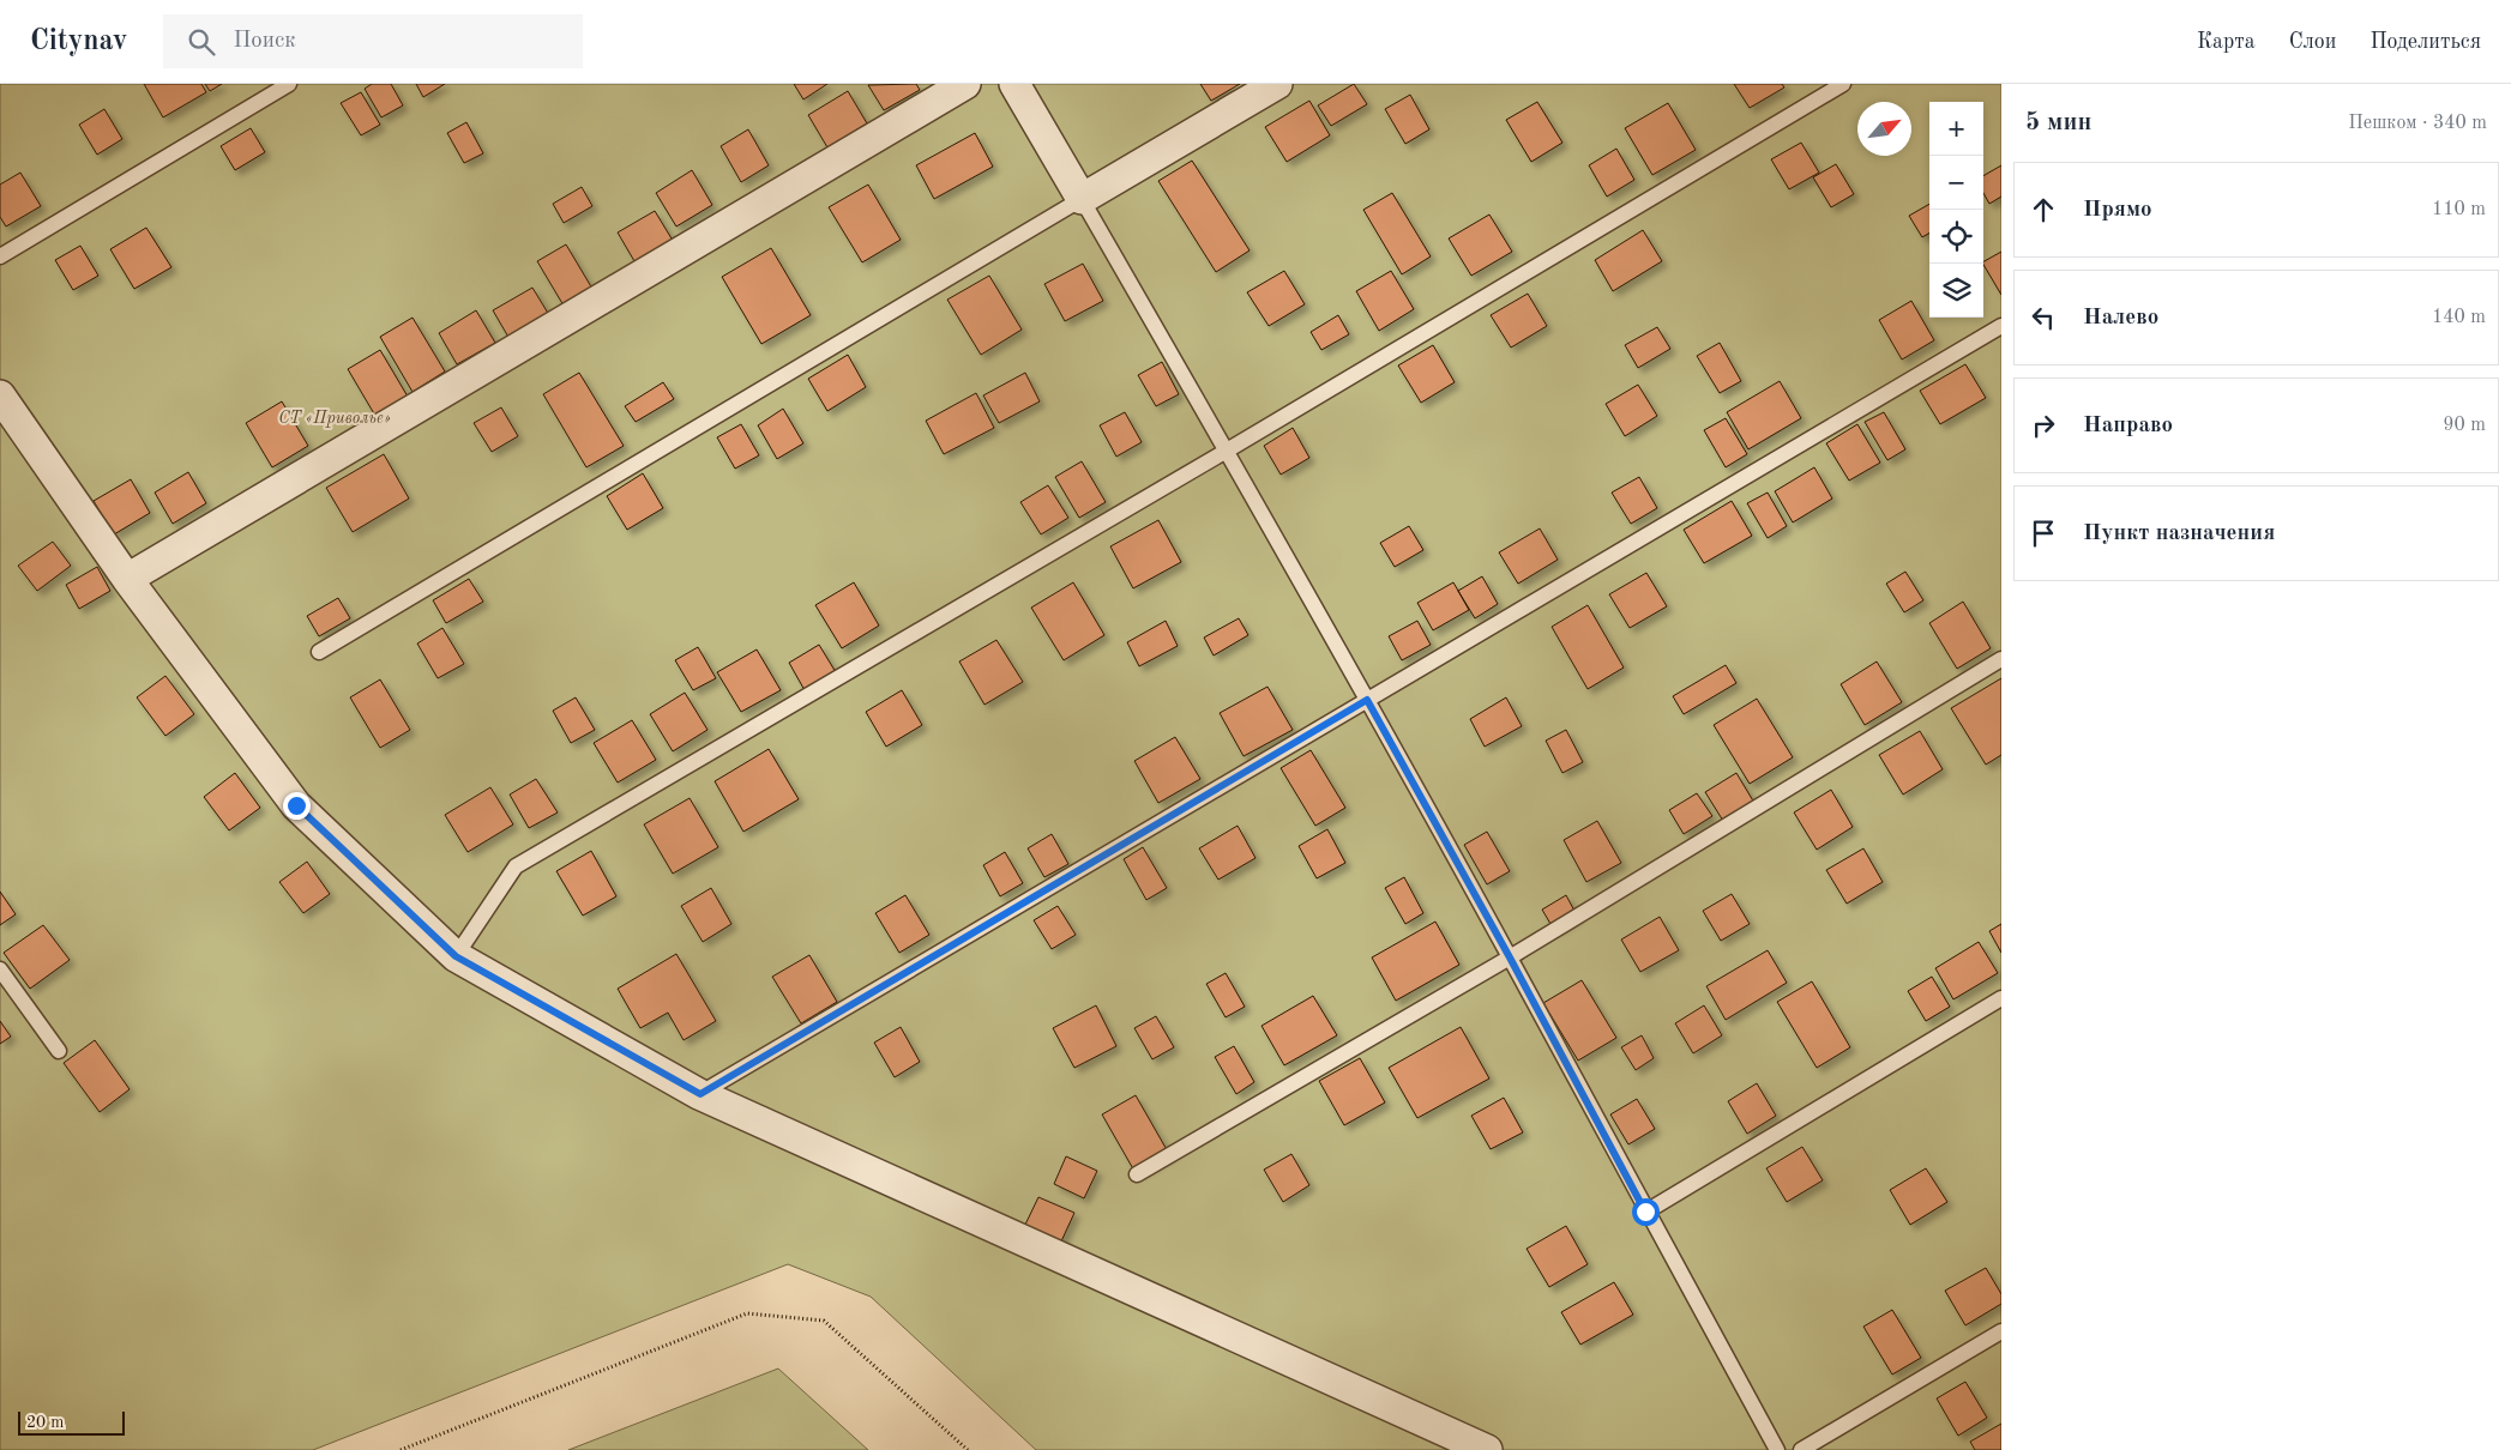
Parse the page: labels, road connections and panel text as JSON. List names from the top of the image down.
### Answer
{
  "parks": ["СТ «Приволье»"],
  "scale_bar": "20 m",
  "north": "top right",
  "page": {
    "header": "Citynav",
    "search": "Поиск",
    "nav": ["Карта", "Слои", "Поделиться"],
    "heading": ["5 мин", "Пешком · 340 m"],
    "map_buttons": ["+", "−"],
    "list": [
      ["Прямо", "110 m"],
      ["Налево", "140 m"],
      ["Направо", "90 m"],
      "Пункт назначения"
    ],
    "scale": "20 m"
  }
}
